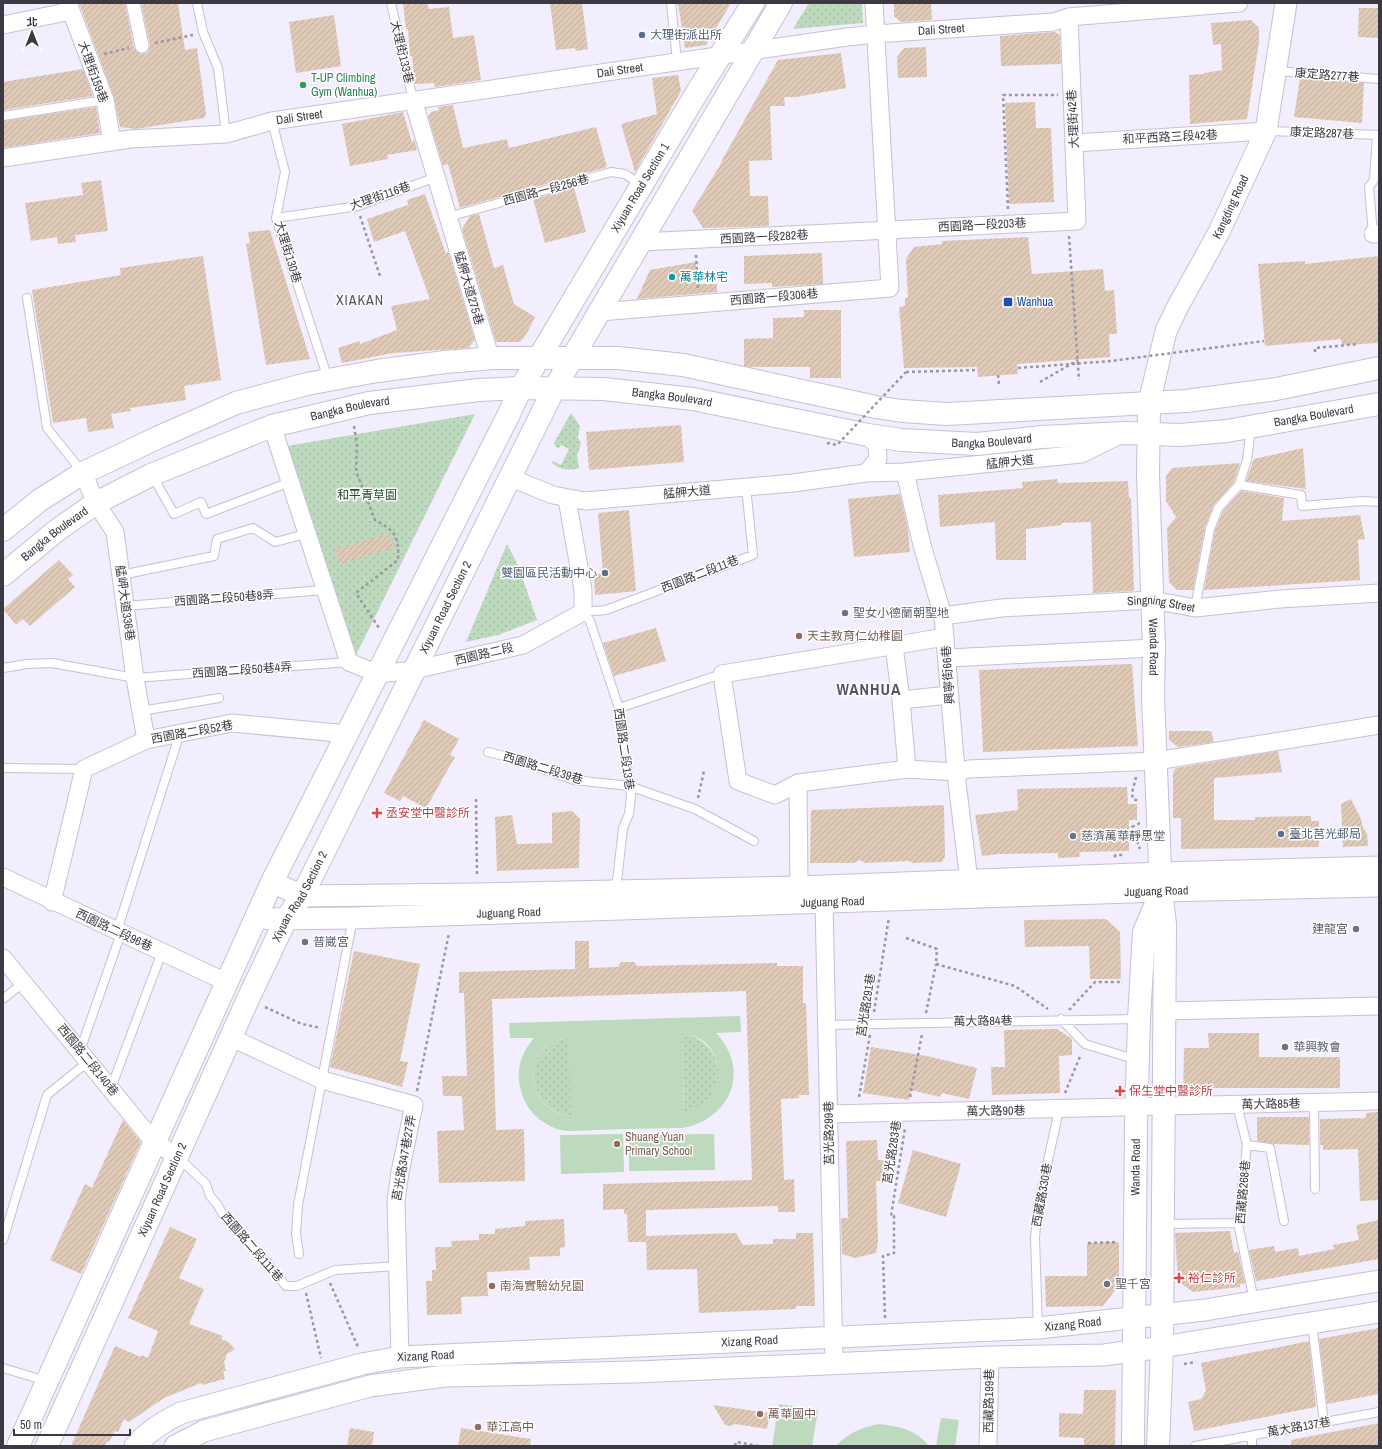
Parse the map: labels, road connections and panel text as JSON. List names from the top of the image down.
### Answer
{
  "streets": {
    "main road": [
      "Xiyuan Road Section 1",
      "Bangka Boulevard",
      "Xiyuan Road Section 2",
      "Wanda Road"
    ],
    "street": [
      "Dali Street",
      "大理街159巷",
      "大理街42巷",
      "和平西路三段42巷",
      "Kangding Road",
      "西園路一段203巷",
      "西園路一段282巷",
      "艋舺大道275巷",
      "西園路一段306巷",
      "艋舺大道",
      "艋岬大道336巷",
      "Singning Street",
      "西園路二段",
      "興寧街66巷",
      "西園路二段52巷",
      "Juguang Road",
      "西園路二段96巷",
      "西園路二段140巷",
      "萬大路85巷",
      "萬大路90巷",
      "莒光路299巷",
      "莒光路347巷27弄",
      "Xizang Road",
      "西藏路199巷"
    ],
    "lane": [
      "大理街133巷",
      "康定路277巷",
      "康定路287巷",
      "西園路一段256巷",
      "大理街116巷",
      "大理街130巷",
      "西園路二段11巷",
      "西園路二段50巷8弄",
      "西園路二段50巷4弄",
      "西園路二段13巷",
      "西園路二段39巷",
      "萬大路84巷",
      "西藏路268巷",
      "西藏路330巷",
      "西園路二段111巷",
      "萬大路137巷"
    ],
    "path": ["莒光路291巷", "莒光路283巷"]
  },
  "crossings": [
    ["Dali Street", "大理街133巷"],
    ["Dali Street", "大理街159巷"],
    ["Dali Street", "大理街42巷"],
    ["Dali Street", "Xiyuan Road Section 1"],
    ["Dali Street", "大理街130巷"],
    ["康定路277巷", "Kangding Road"],
    ["大理街42巷", "和平西路三段42巷"],
    ["大理街42巷", "西園路一段203巷"],
    ["康定路287巷", "和平西路三段42巷"],
    ["康定路287巷", "Kangding Road"],
    ["和平西路三段42巷", "Kangding Road"],
    ["Xiyuan Road Section 1", "西園路一段256巷"],
    ["Xiyuan Road Section 1", "Bangka Boulevard"],
    ["西園路一段256巷", "艋舺大道275巷"],
    ["大理街116巷", "大理街130巷"],
    ["Kangding Road", "Bangka Boulevard"],
    ["Kangding Road", "Wanda Road"],
    ["西園路一段203巷", "西園路一段282巷"],
    ["西園路一段203巷", "西園路一段306巷"],
    ["西園路一段282巷", "西園路一段306巷"],
    ["大理街130巷", "Bangka Boulevard"],
    ["艋舺大道275巷", "Bangka Boulevard"],
    ["Bangka Boulevard", "艋舺大道"],
    ["Bangka Boulevard", "艋岬大道336巷"],
    ["Bangka Boulevard", "Xiyuan Road Section 2"],
    ["Bangka Boulevard", "Wanda Road"],
    ["艋舺大道", "西園路二段11巷"],
    ["艋舺大道", "Xiyuan Road Section 2"],
    ["艋舺大道", "興寧街66巷"],
    ["西園路二段11巷", "西園路二段"],
    ["西園路二段11巷", "西園路二段13巷"],
    ["西園路二段50巷8弄", "艋岬大道336巷"],
    ["艋岬大道336巷", "西園路二段50巷4弄"],
    ["艋岬大道336巷", "西園路二段52巷"],
    ["Singning Street", "Wanda Road"],
    ["Singning Street", "興寧街66巷"],
    ["Xiyuan Road Section 2", "西園路二段"],
    ["Xiyuan Road Section 2", "Juguang Road"],
    ["Xiyuan Road Section 2", "西園路二段140巷"],
    ["Xiyuan Road Section 2", "莒光路347巷27弄"],
    ["Xiyuan Road Section 2", "西園路二段111巷"],
    ["Wanda Road", "Juguang Road"],
    ["Wanda Road", "萬大路84巷"],
    ["Wanda Road", "萬大路85巷"],
    ["Wanda Road", "萬大路90巷"],
    ["Wanda Road", "Xizang Road"],
    ["西園路二段", "西園路二段13巷"],
    ["興寧街66巷", "Juguang Road"],
    ["西園路二段13巷", "西園路二段39巷"],
    ["西園路二段13巷", "Juguang Road"],
    ["Juguang Road", "莒光路291巷"],
    ["Juguang Road", "莒光路299巷"],
    ["莒光路291巷", "萬大路84巷"],
    ["莒光路291巷", "萬大路90巷"],
    ["萬大路84巷", "莒光路299巷"],
    ["萬大路84巷", "莒光路283巷"],
    ["西園路二段140巷", "西園路二段111巷"],
    ["萬大路85巷", "萬大路90巷"],
    ["萬大路85巷", "西藏路268巷"],
    ["萬大路90巷", "莒光路299巷"],
    ["萬大路90巷", "莒光路283巷"],
    ["萬大路90巷", "西藏路330巷"],
    ["莒光路299巷", "Xizang Road"],
    ["莒光路283巷", "Xizang Road"],
    ["莒光路347巷27弄", "西園路二段111巷"],
    ["莒光路347巷27弄", "Xizang Road"],
    ["西藏路268巷", "Xizang Road"],
    ["西藏路330巷", "Xizang Road"],
    ["Xizang Road", "西藏路199巷"]
  ],
  "districts": ["XIAKAN", "WANHUA"],
  "parks": ["和平青草園"],
  "places": {
    "other": [
      "大理街派出所",
      "T-UP Climbing Gym (Wanhua)",
      "萬華林宅",
      "雙園區民活動中心",
      "聖女小德蘭朝聖地",
      "天主教育仁幼稚園",
      "臺北莒光郵局",
      "慈濟萬華靜思堂",
      "建龍宮",
      "普崴宮",
      "華興教會",
      "Shuang Yuan Primary School",
      "聖千宮",
      "南海實驗幼兒園",
      "萬華國中",
      "華江高中"
    ],
    "transit": ["Wanhua"],
    "health": ["丞安堂中醫診所", "保生堂中醫診所", "裕仁診所"]
  },
  "scale_bar": "50 m",
  "north": "top"
}
